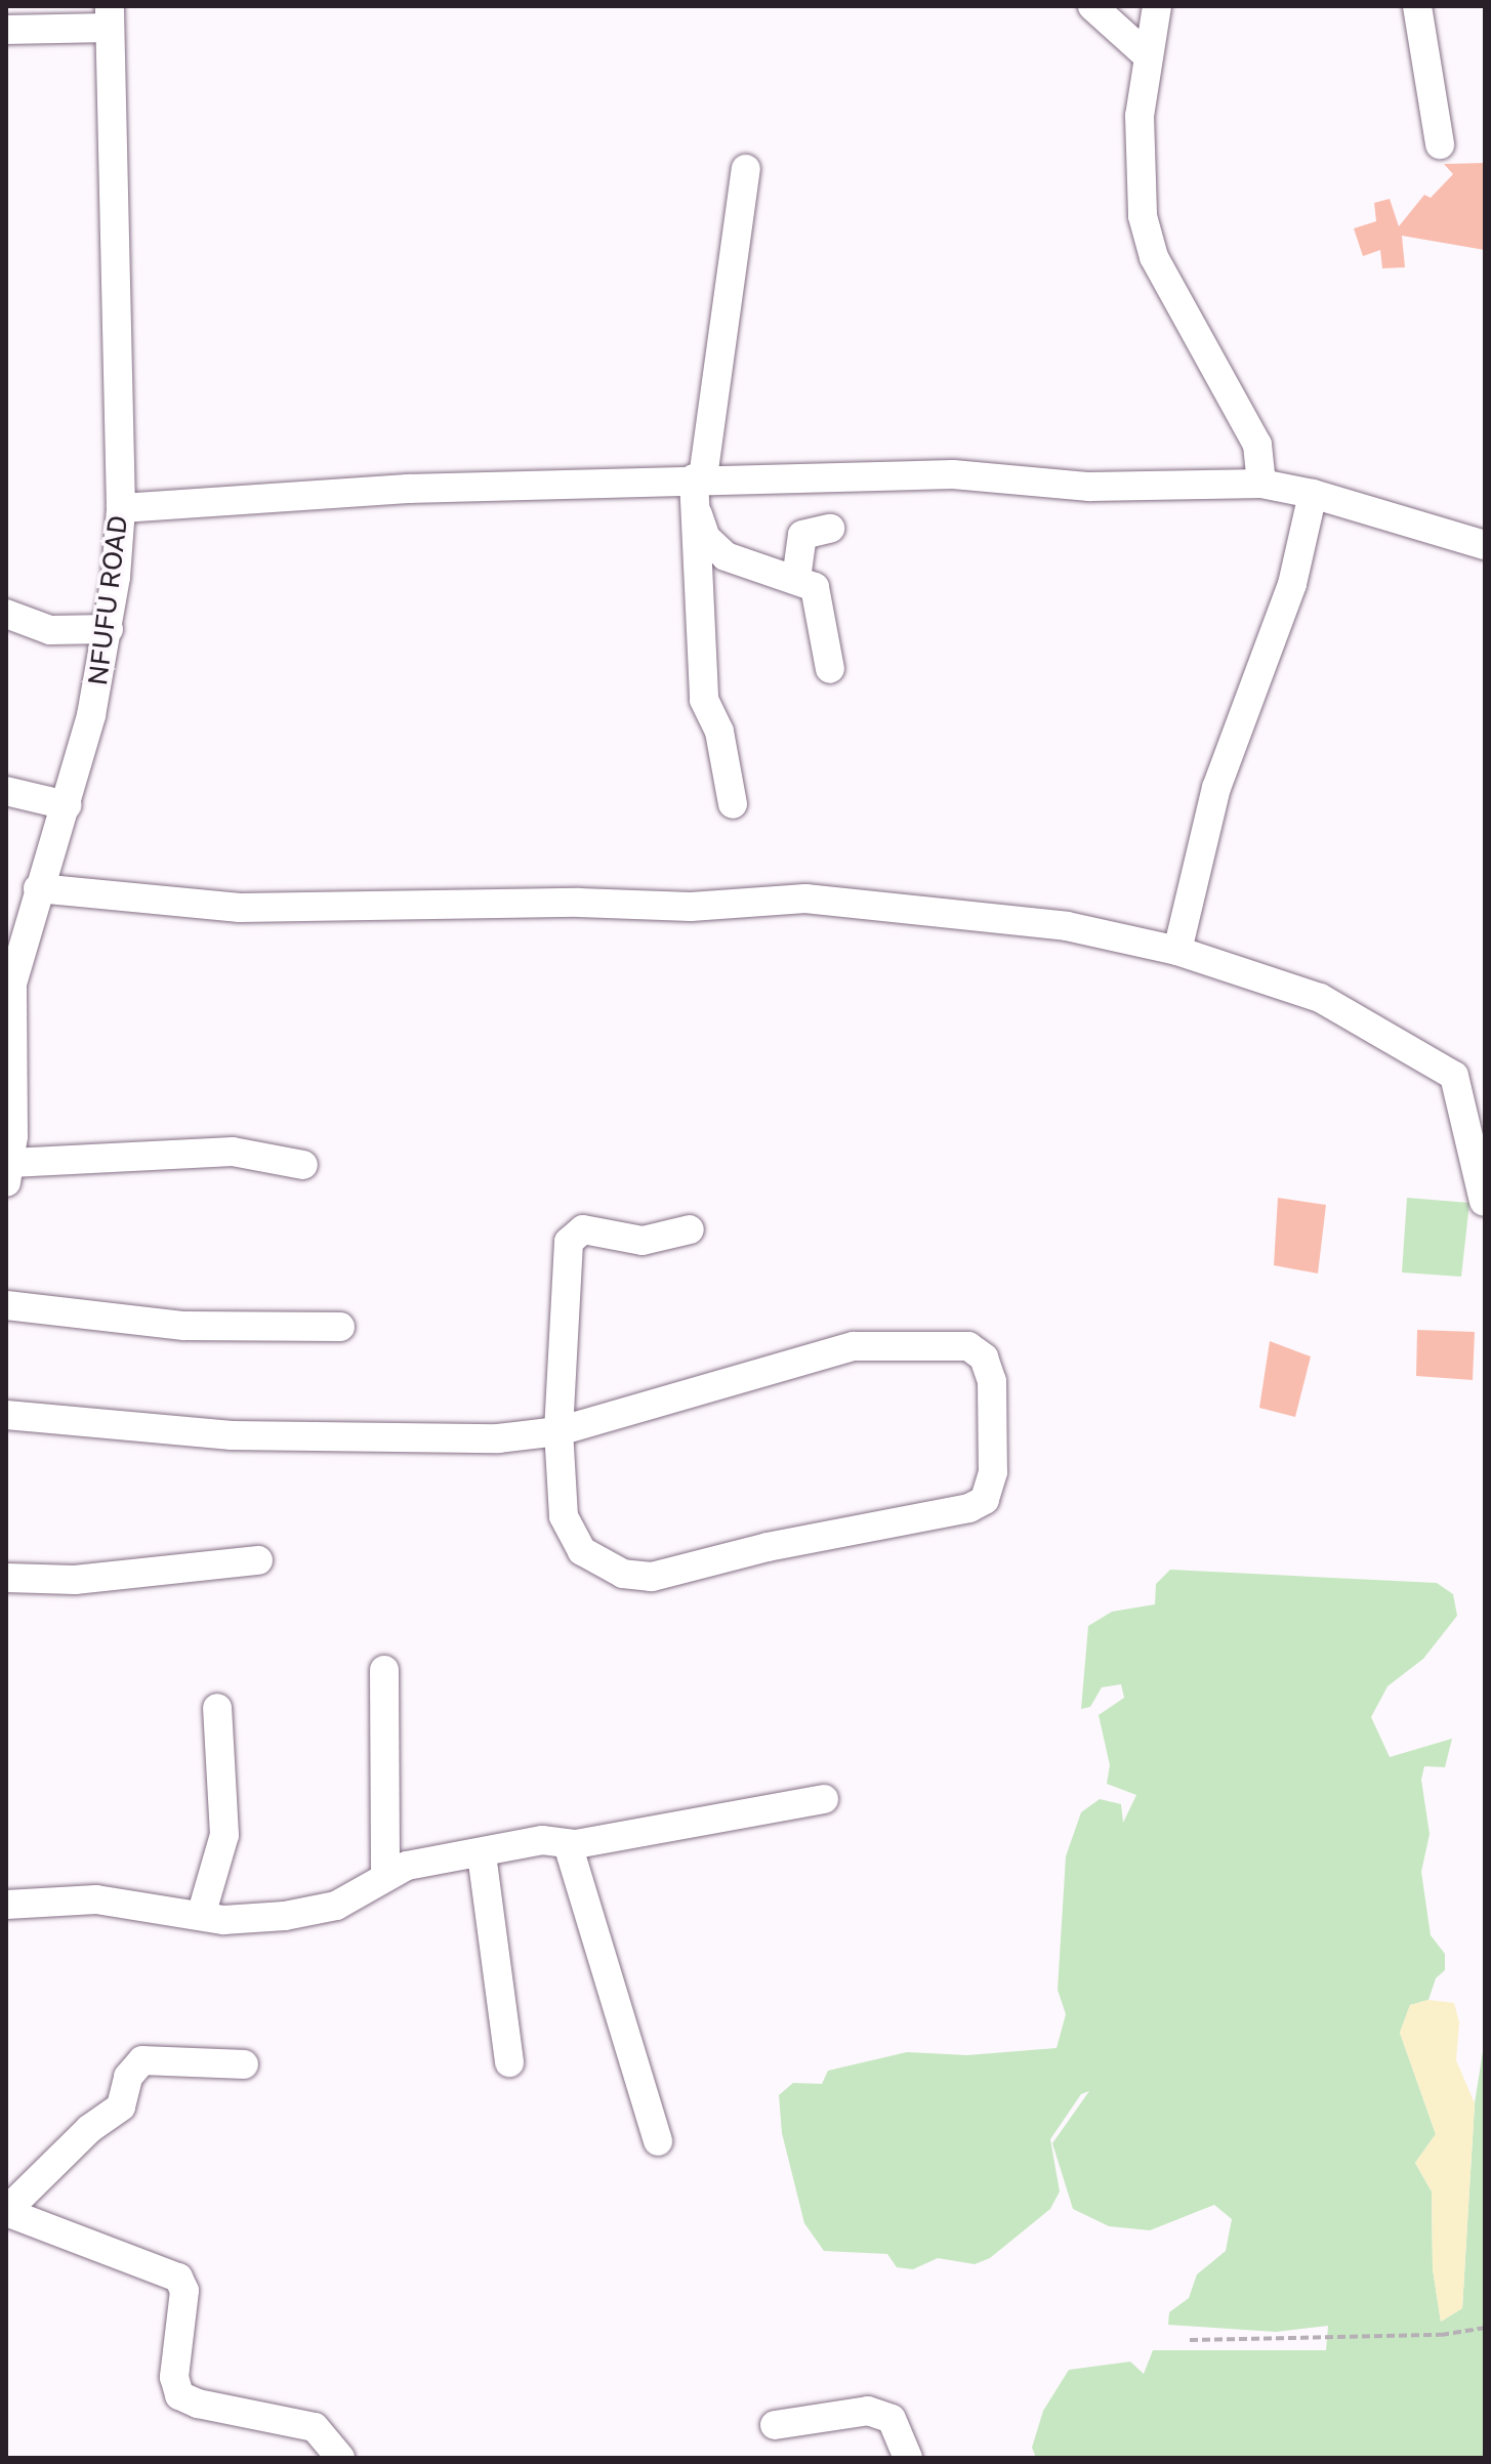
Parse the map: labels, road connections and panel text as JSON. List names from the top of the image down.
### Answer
{
  "streets": {
    "street": ["NFUFU ROAD"]
  }
}
